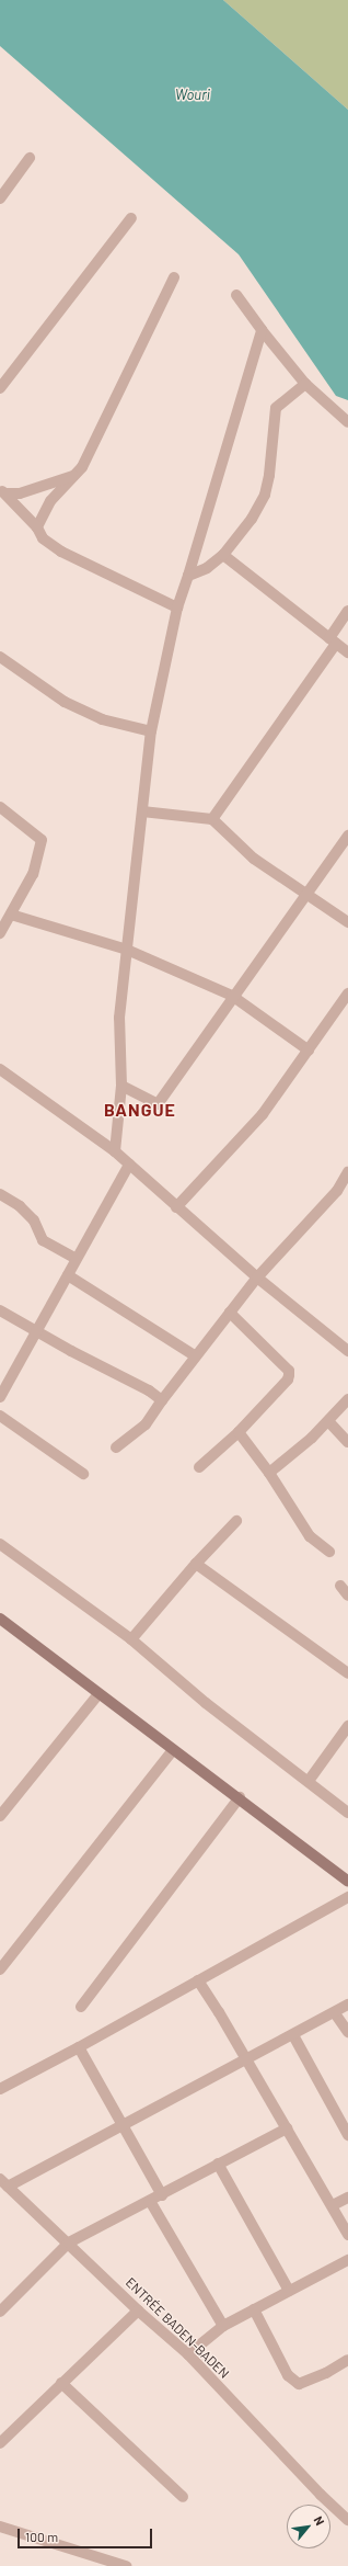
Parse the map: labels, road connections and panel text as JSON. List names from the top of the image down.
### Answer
{
  "streets": {
    "street": ["ENTRÉE BADEN-BADEN"]
  },
  "districts": ["BANGUE"],
  "water": ["Wouri"],
  "scale_bar": "100 m",
  "north": "top right"
}
